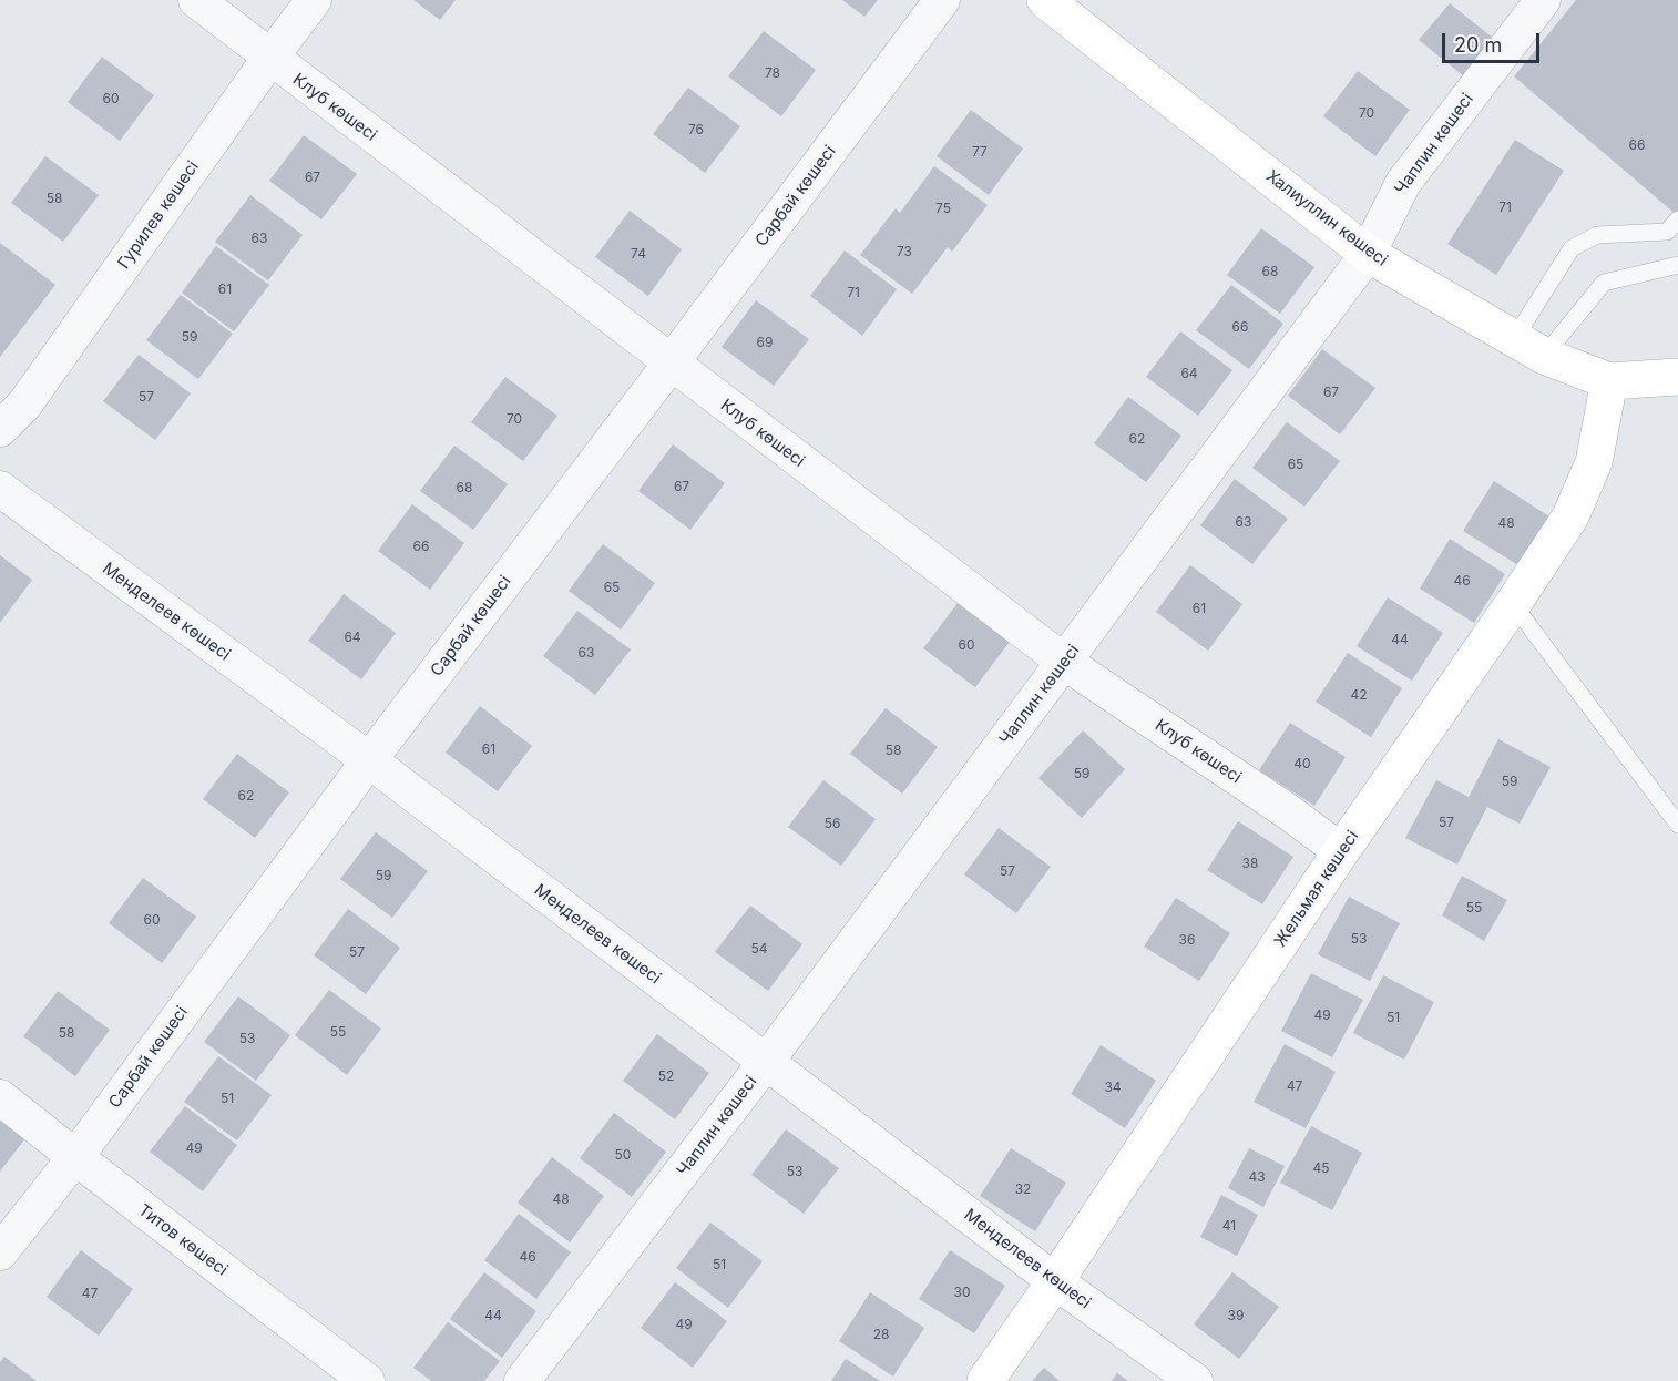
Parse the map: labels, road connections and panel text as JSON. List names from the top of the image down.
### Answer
{
  "streets": {
    "street": [
      "Клуб көшесі",
      "Чаплин көшесі",
      "Сарбай көшесі",
      "Гурилев көшесі",
      "Халиуллин көшесі",
      "Менделеев көшесі",
      "Жельмая көшесі",
      "Титов көшесі"
    ]
  },
  "crossings": [
    ["Клуб көшесі", "Чаплин көшесі"],
    ["Клуб көшесі", "Сарбай көшесі"],
    ["Клуб көшесі", "Гурилев көшесі"],
    ["Клуб көшесі", "Жельмая көшесі"],
    ["Чаплин көшесі", "Халиуллин көшесі"],
    ["Чаплин көшесі", "Менделеев көшесі"],
    ["Сарбай көшесі", "Менделеев көшесі"],
    ["Сарбай көшесі", "Титов көшесі"],
    ["Халиуллин көшесі", "Жельмая көшесі"],
    ["Менделеев көшесі", "Жельмая көшесі"]
  ],
  "house_numbers": [
    "78",
    "60",
    "70",
    "76",
    "66",
    "77",
    "67",
    "58",
    "71",
    "75",
    "63",
    "73",
    "74",
    "68",
    "61",
    "71",
    "66",
    "59",
    "69",
    "64",
    "67",
    "57",
    "70",
    "62",
    "65",
    "67",
    "68",
    "63",
    "48",
    "66",
    "46",
    "65",
    "61",
    "64",
    "44",
    "60",
    "63",
    "42",
    "61",
    "58",
    "40",
    "59",
    "59",
    "62",
    "57",
    "56",
    "38",
    "57",
    "59",
    "55",
    "60",
    "53",
    "36",
    "54",
    "57",
    "49",
    "51",
    "55",
    "58",
    "53",
    "52",
    "47",
    "34",
    "51",
    "49",
    "50",
    "45",
    "53",
    "43",
    "32",
    "48",
    "41",
    "46",
    "51",
    "30",
    "47",
    "44",
    "39",
    "49",
    "28"
  ],
  "scale_bar": "20 m"
}
